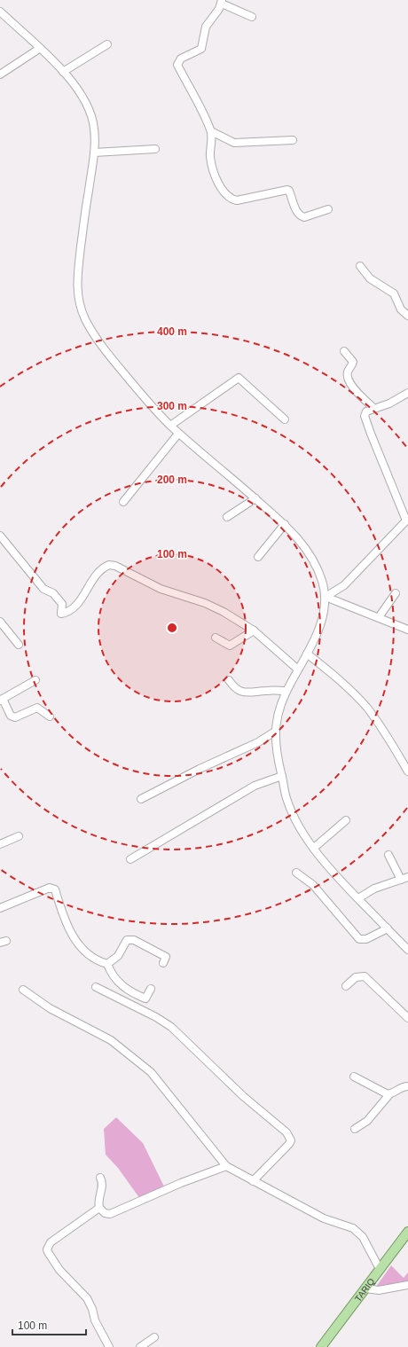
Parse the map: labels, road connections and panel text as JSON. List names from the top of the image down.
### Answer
{
  "streets": {
    "main road": ["TARIQ"]
  },
  "scale_bar": "100 m",
  "rings": [
    "400 m",
    "300 m",
    "200 m",
    "100 m"
  ]
}
